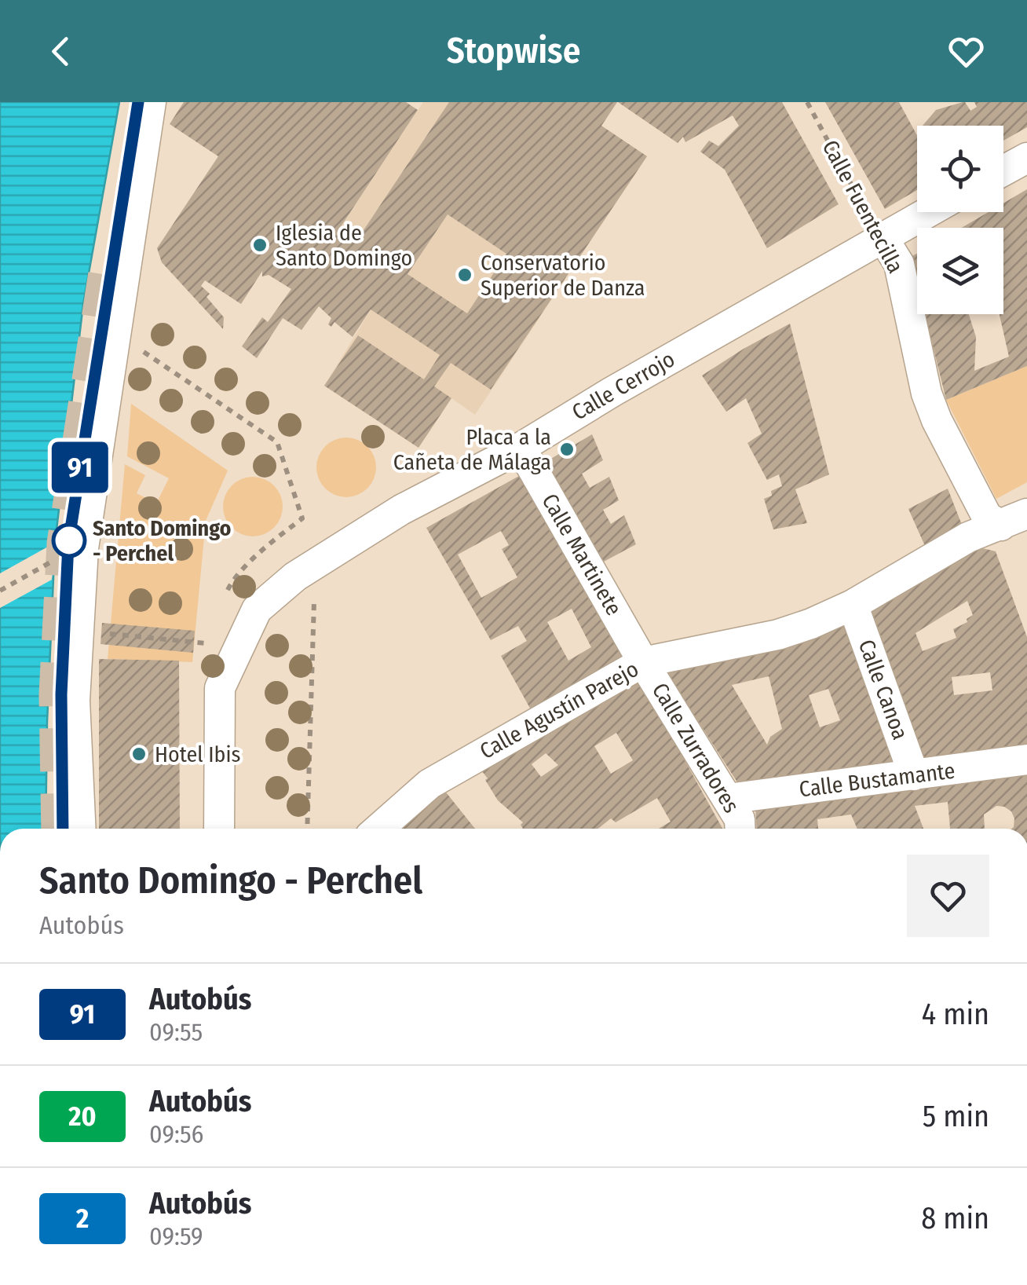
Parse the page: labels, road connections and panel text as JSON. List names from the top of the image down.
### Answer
{
  "streets": {
    "street": [
      "Calle Fuentecilla",
      "Calle Cerrojo",
      "Calle Martinete",
      "Calle Canoa",
      "Calle Agustín Parejo",
      "Calle Zurradores",
      "Calle Bustamante"
    ]
  },
  "crossings": [
    ["Calle Fuentecilla", "Calle Cerrojo"],
    ["Calle Fuentecilla", "Calle Agustín Parejo"],
    ["Calle Cerrojo", "Calle Martinete"],
    ["Calle Martinete", "Calle Agustín Parejo"],
    ["Calle Martinete", "Calle Zurradores"],
    ["Calle Canoa", "Calle Agustín Parejo"],
    ["Calle Canoa", "Calle Bustamante"],
    ["Calle Agustín Parejo", "Calle Zurradores"],
    ["Calle Zurradores", "Calle Bustamante"]
  ],
  "places": [
    "Iglesia de Santo Domingo",
    "Conservatorio Superior de Danza",
    "Placa a la Cañeta de Málaga",
    "Santo Domingo - Perchel",
    "Hotel Ibis"
  ],
  "lines": ["bus line 91"],
  "page": {
    "header": "Stopwise",
    "on_map": "91",
    "heading": ["Santo Domingo - Perchel", "Autobús"],
    "list": [
      {
        "mark": "91",
        "name": "Autobús",
        "note": "09:55",
        "value": "4 min"
      },
      {
        "mark": "20",
        "name": "Autobús",
        "note": "09:56",
        "value": "5 min"
      },
      {
        "mark": "2",
        "name": "Autobús",
        "note": "09:59",
        "value": "8 min"
      }
    ]
  }
}
